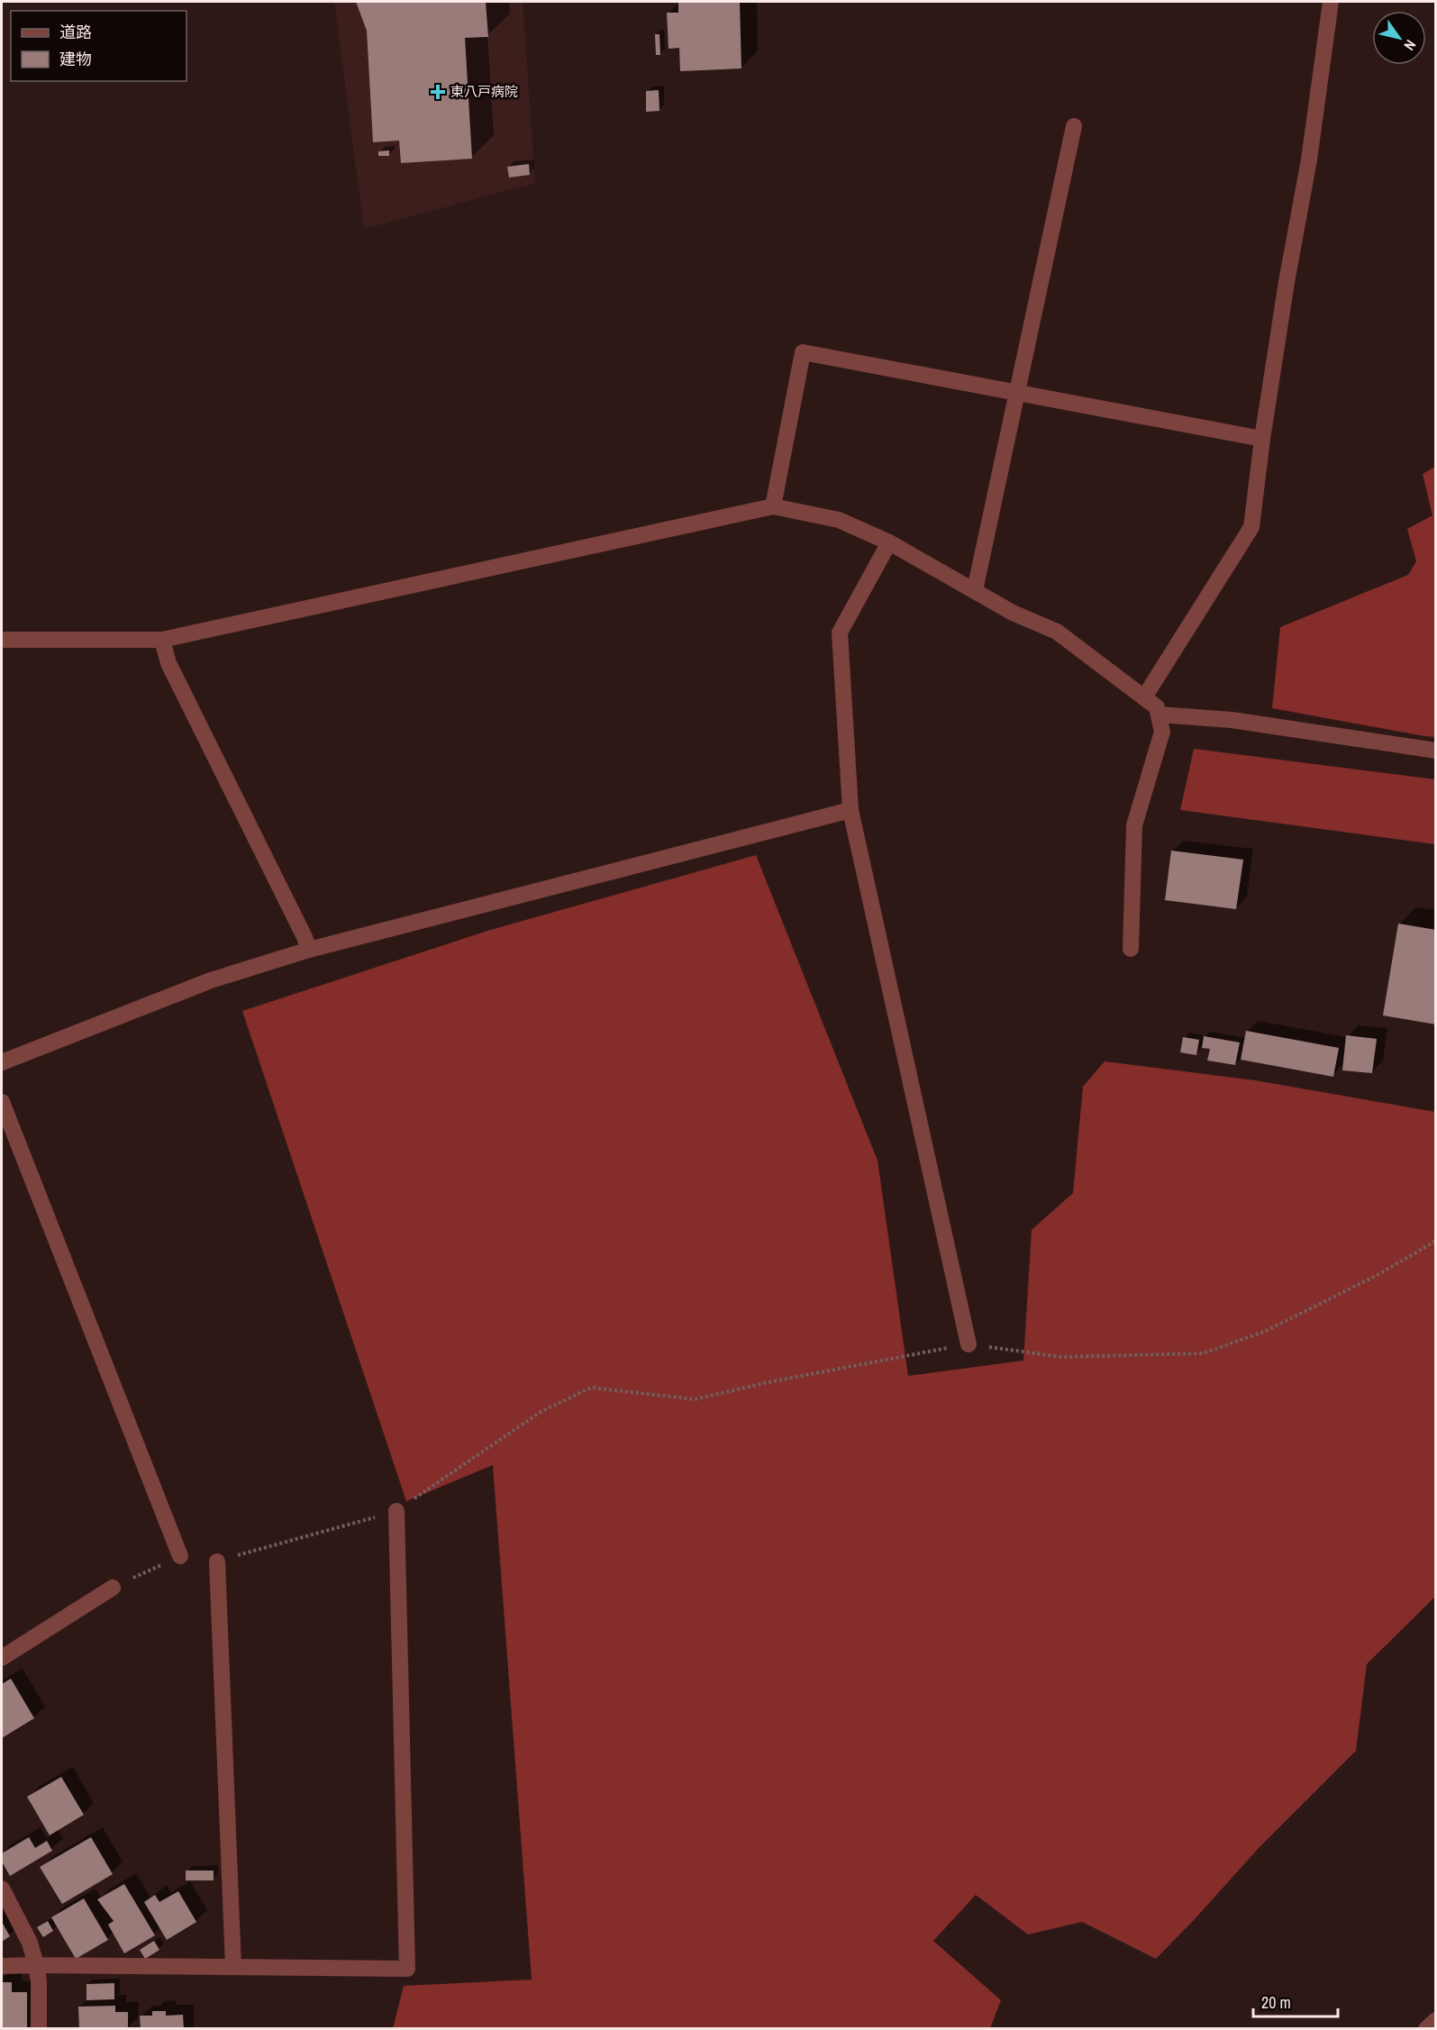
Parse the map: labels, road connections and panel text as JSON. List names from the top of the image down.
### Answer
{
  "places": {
    "health": ["東八戸病院"]
  },
  "legend": ["道路", "建物"],
  "scale_bar": "20 m",
  "north": "bottom right"
}
